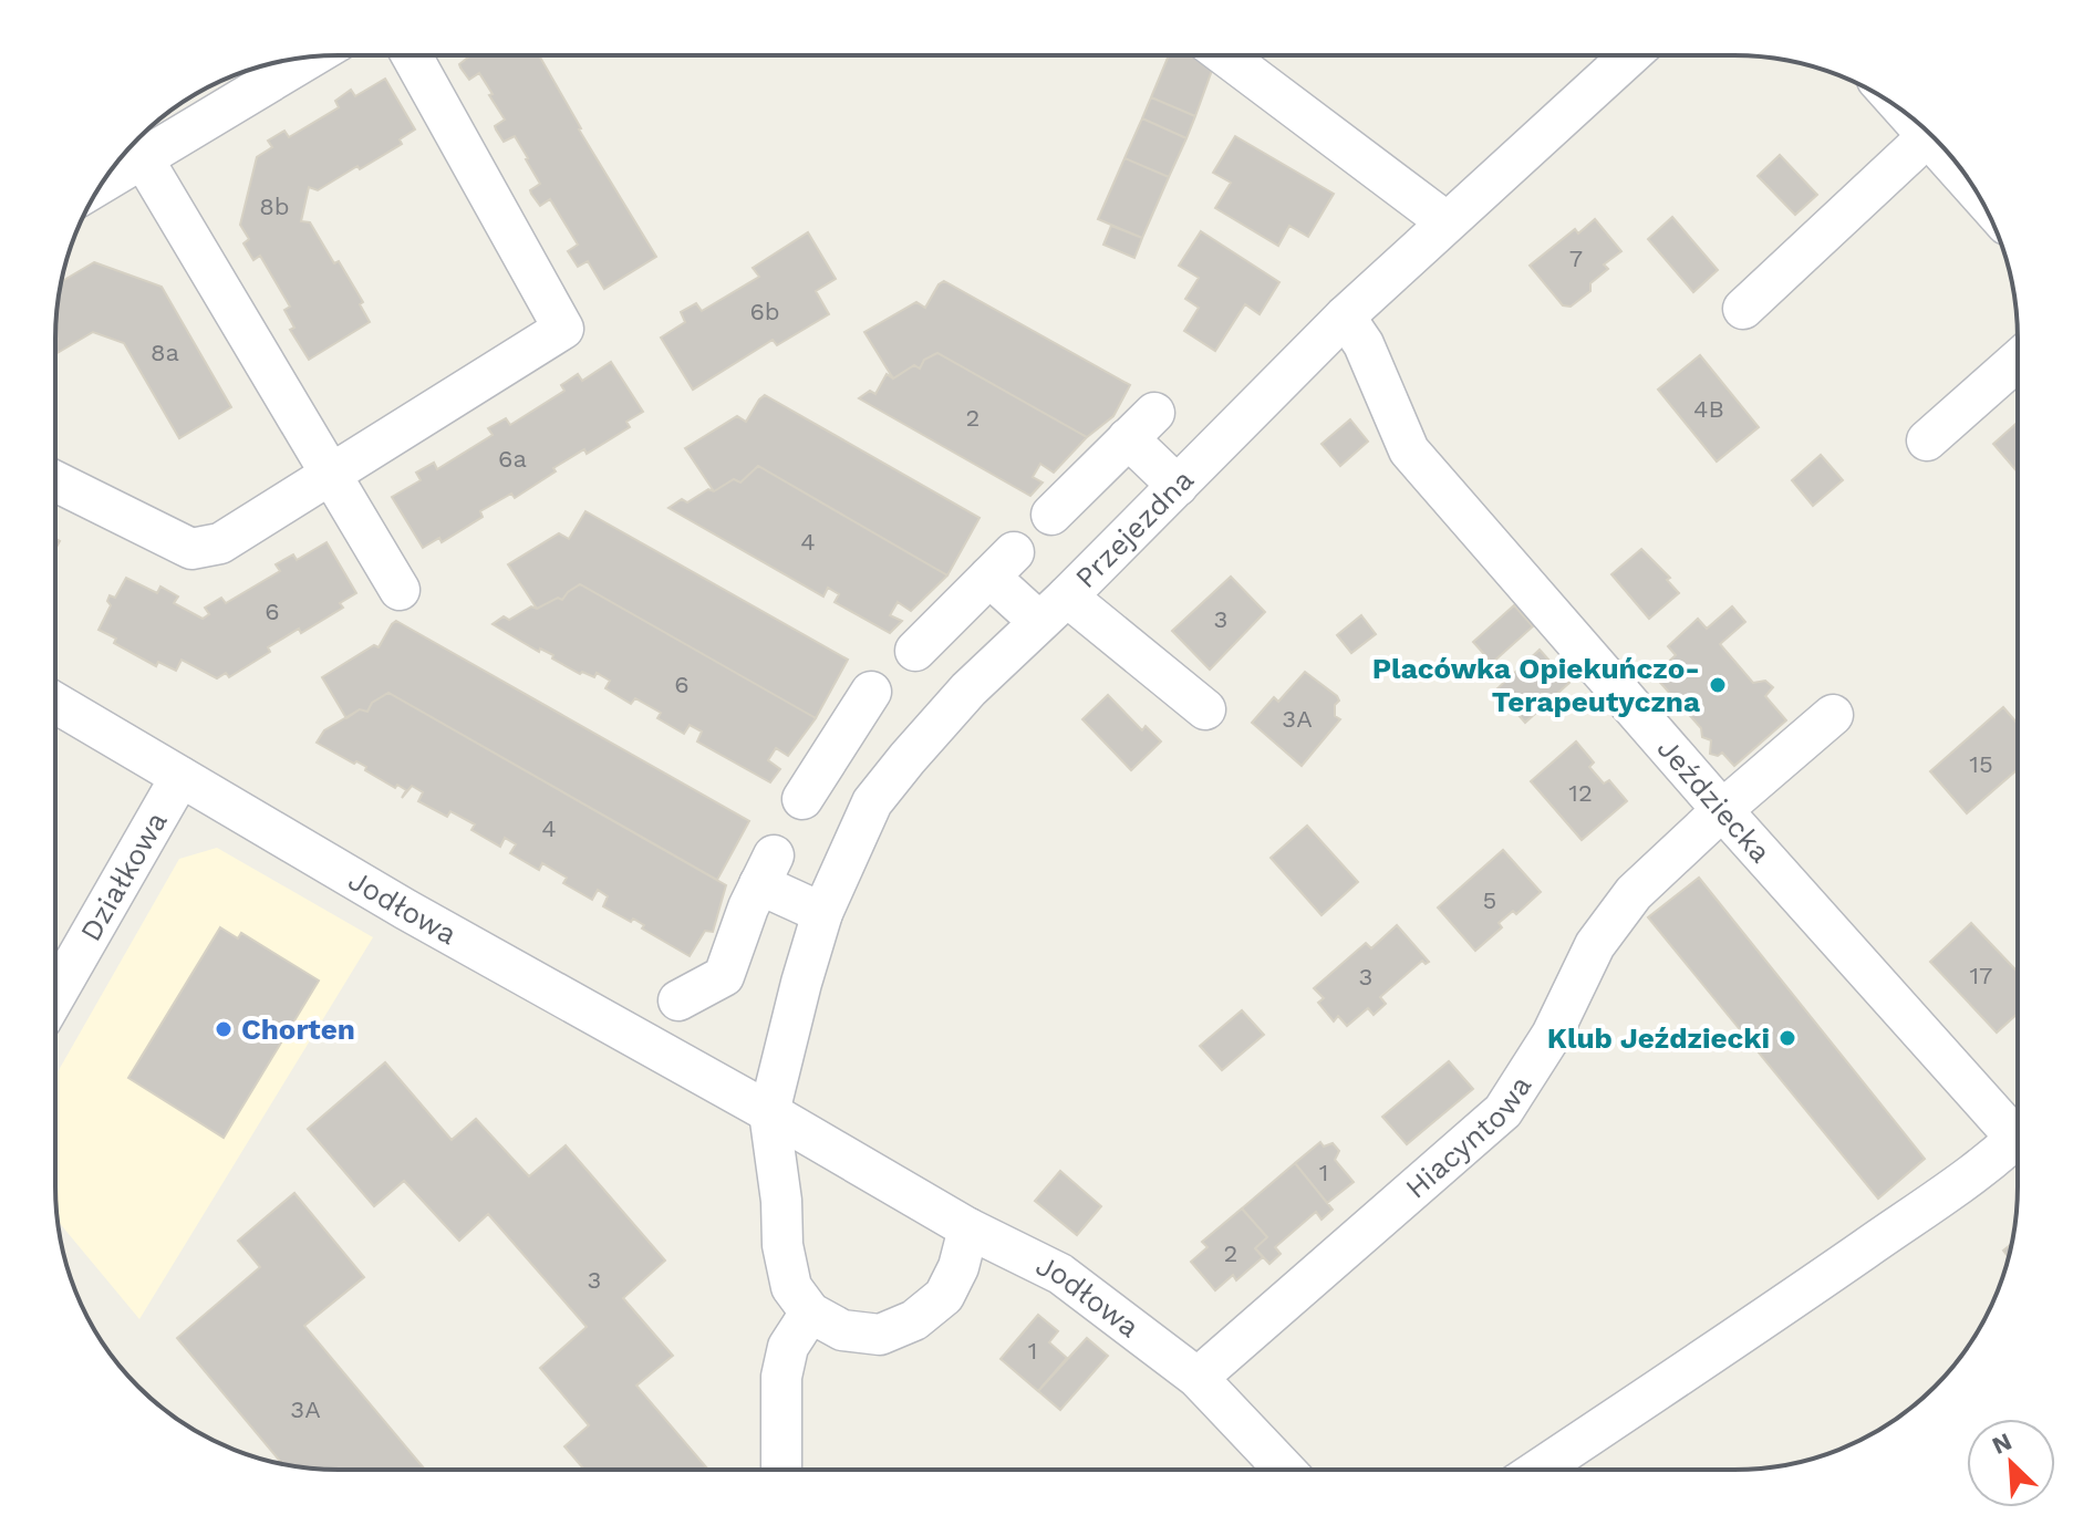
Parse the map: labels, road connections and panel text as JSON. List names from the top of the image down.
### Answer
{
  "streets": {
    "street": [
      "Przejezdna",
      "Jeździecka",
      "Działkowa",
      "Jodłowa",
      "Hiacyntowa"
    ]
  },
  "crossings": [
    ["Przejezdna", "Jeździecka"],
    ["Przejezdna", "Jodłowa"],
    ["Jeździecka", "Hiacyntowa"],
    ["Działkowa", "Jodłowa"],
    ["Jodłowa", "Hiacyntowa"]
  ],
  "places": ["Placówka Opiekuńczo- Terapeutyczna", "Chorten", "Klub Jeździecki"],
  "house_numbers": [
    "8b",
    "7",
    "6b",
    "8a",
    "4B",
    "2",
    "6a",
    "4",
    "6",
    "3",
    "6",
    "3A",
    "15",
    "12",
    "4",
    "5",
    "17",
    "3",
    "1",
    "2",
    "3",
    "1",
    "3A"
  ],
  "north": "top left"
}
